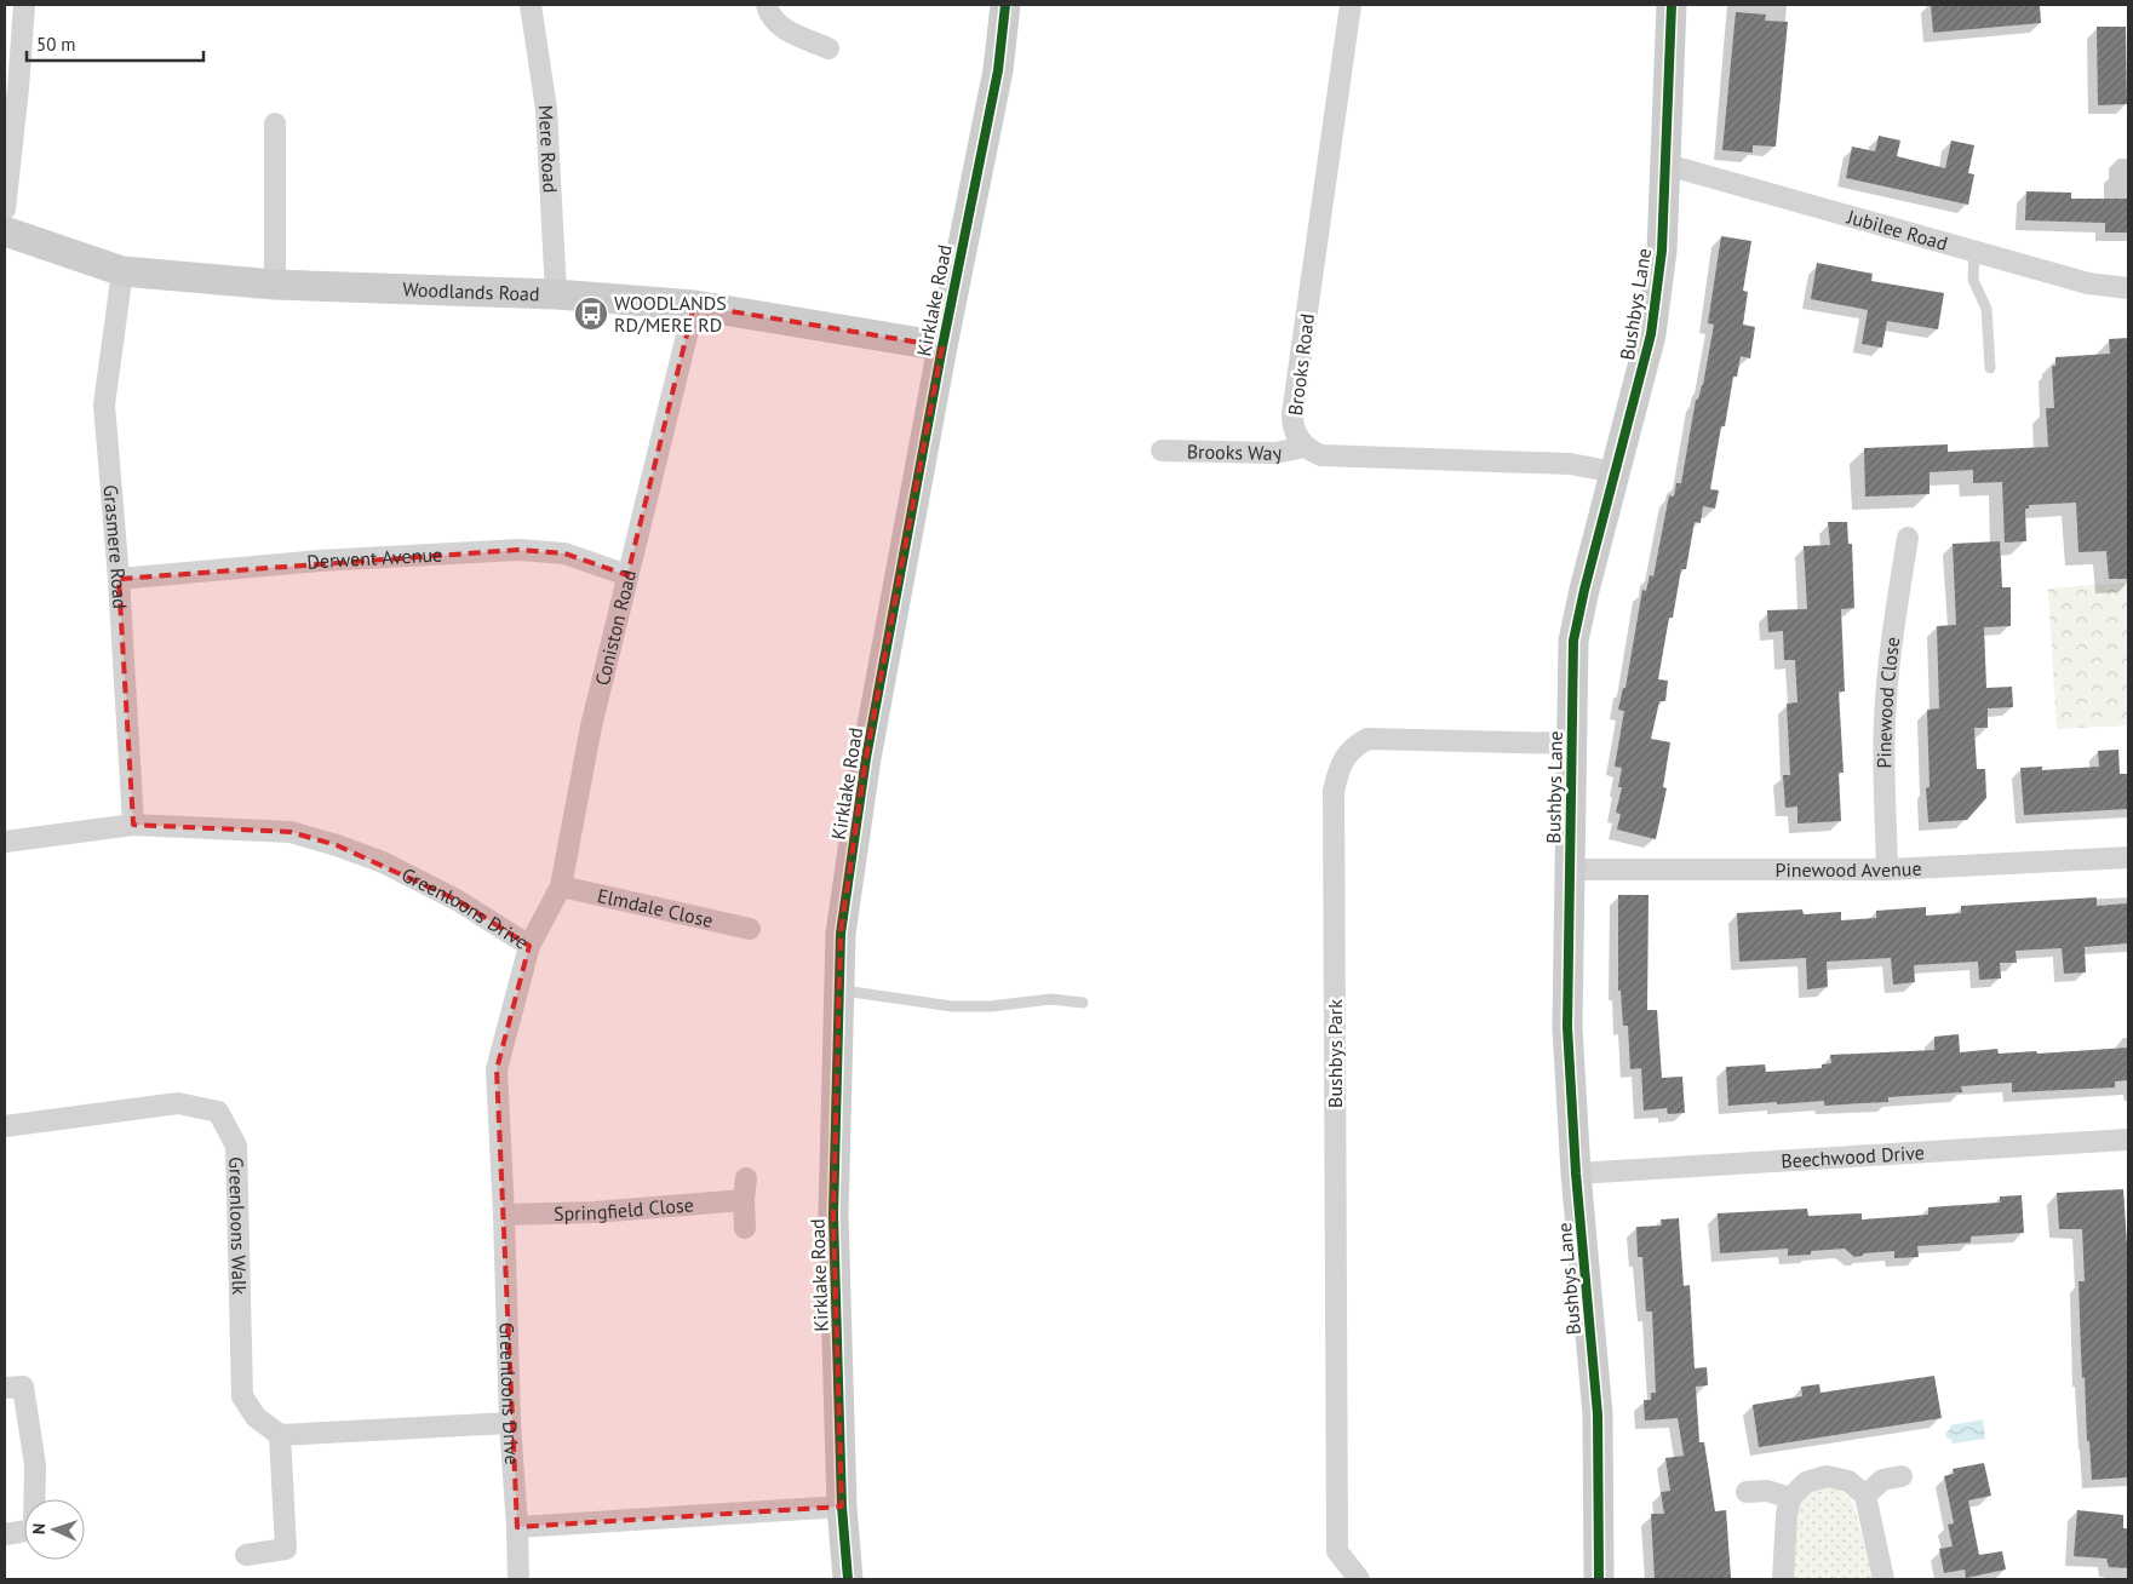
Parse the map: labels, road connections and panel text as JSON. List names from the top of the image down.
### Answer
{
  "streets": {
    "street": [
      "Mere Road",
      "Jubilee Road",
      "Woodlands Road",
      "Kirklake Road",
      "Bushbys Lane",
      "Brooks Road",
      "Brooks Way",
      "Grasmere Road",
      "Derwent Avenue",
      "Coniston Road",
      "Pinewood Close",
      "Pinewood Avenue",
      "Elmdale Close",
      "Greenloons Drive",
      "Bushbys Park",
      "Beechwood Drive",
      "Springfield Close",
      "Greenloons Walk"
    ]
  },
  "crossings": [
    ["Mere Road", "Woodlands Road"],
    ["Jubilee Road", "Bushbys Lane"],
    ["Woodlands Road", "Kirklake Road"],
    ["Woodlands Road", "Grasmere Road"],
    ["Woodlands Road", "Coniston Road"],
    ["Bushbys Lane", "Pinewood Avenue"],
    ["Bushbys Lane", "Bushbys Park"],
    ["Bushbys Lane", "Beechwood Drive"],
    ["Brooks Road", "Brooks Way"],
    ["Grasmere Road", "Derwent Avenue"],
    ["Grasmere Road", "Greenloons Drive"],
    ["Derwent Avenue", "Coniston Road"],
    ["Coniston Road", "Elmdale Close"],
    ["Coniston Road", "Greenloons Drive"],
    ["Pinewood Close", "Pinewood Avenue"],
    ["Greenloons Drive", "Springfield Close"]
  ],
  "places": {
    "bus stop": ["WOODLANDS RD/MERE RD"]
  },
  "scale_bar": "50 m",
  "north": "left"
}
